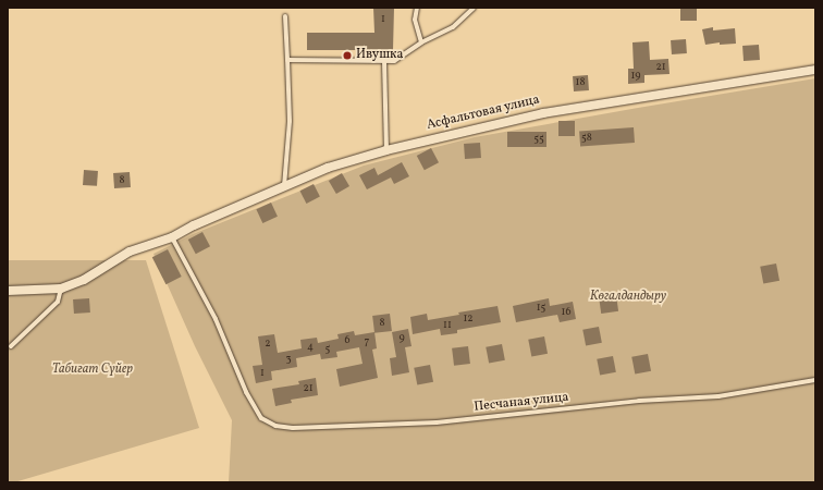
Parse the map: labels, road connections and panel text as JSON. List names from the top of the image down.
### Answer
{
  "streets": {
    "street": ["Асфальтовая улица"],
    "lane": ["Песчаная улица"]
  },
  "crossings": [
    ["Асфальтовая улица", "Песчаная улица"]
  ],
  "parks": ["Көгалдандыру", "Табиғат Сүйер"],
  "places": ["Ивушка"],
  "house_numbers": [
    "1",
    "21",
    "19",
    "18",
    "58",
    "55",
    "8",
    "15",
    "16",
    "12",
    "8",
    "11",
    "9",
    "6",
    "7",
    "2",
    "4",
    "5",
    "3",
    "1",
    "21"
  ]
}
